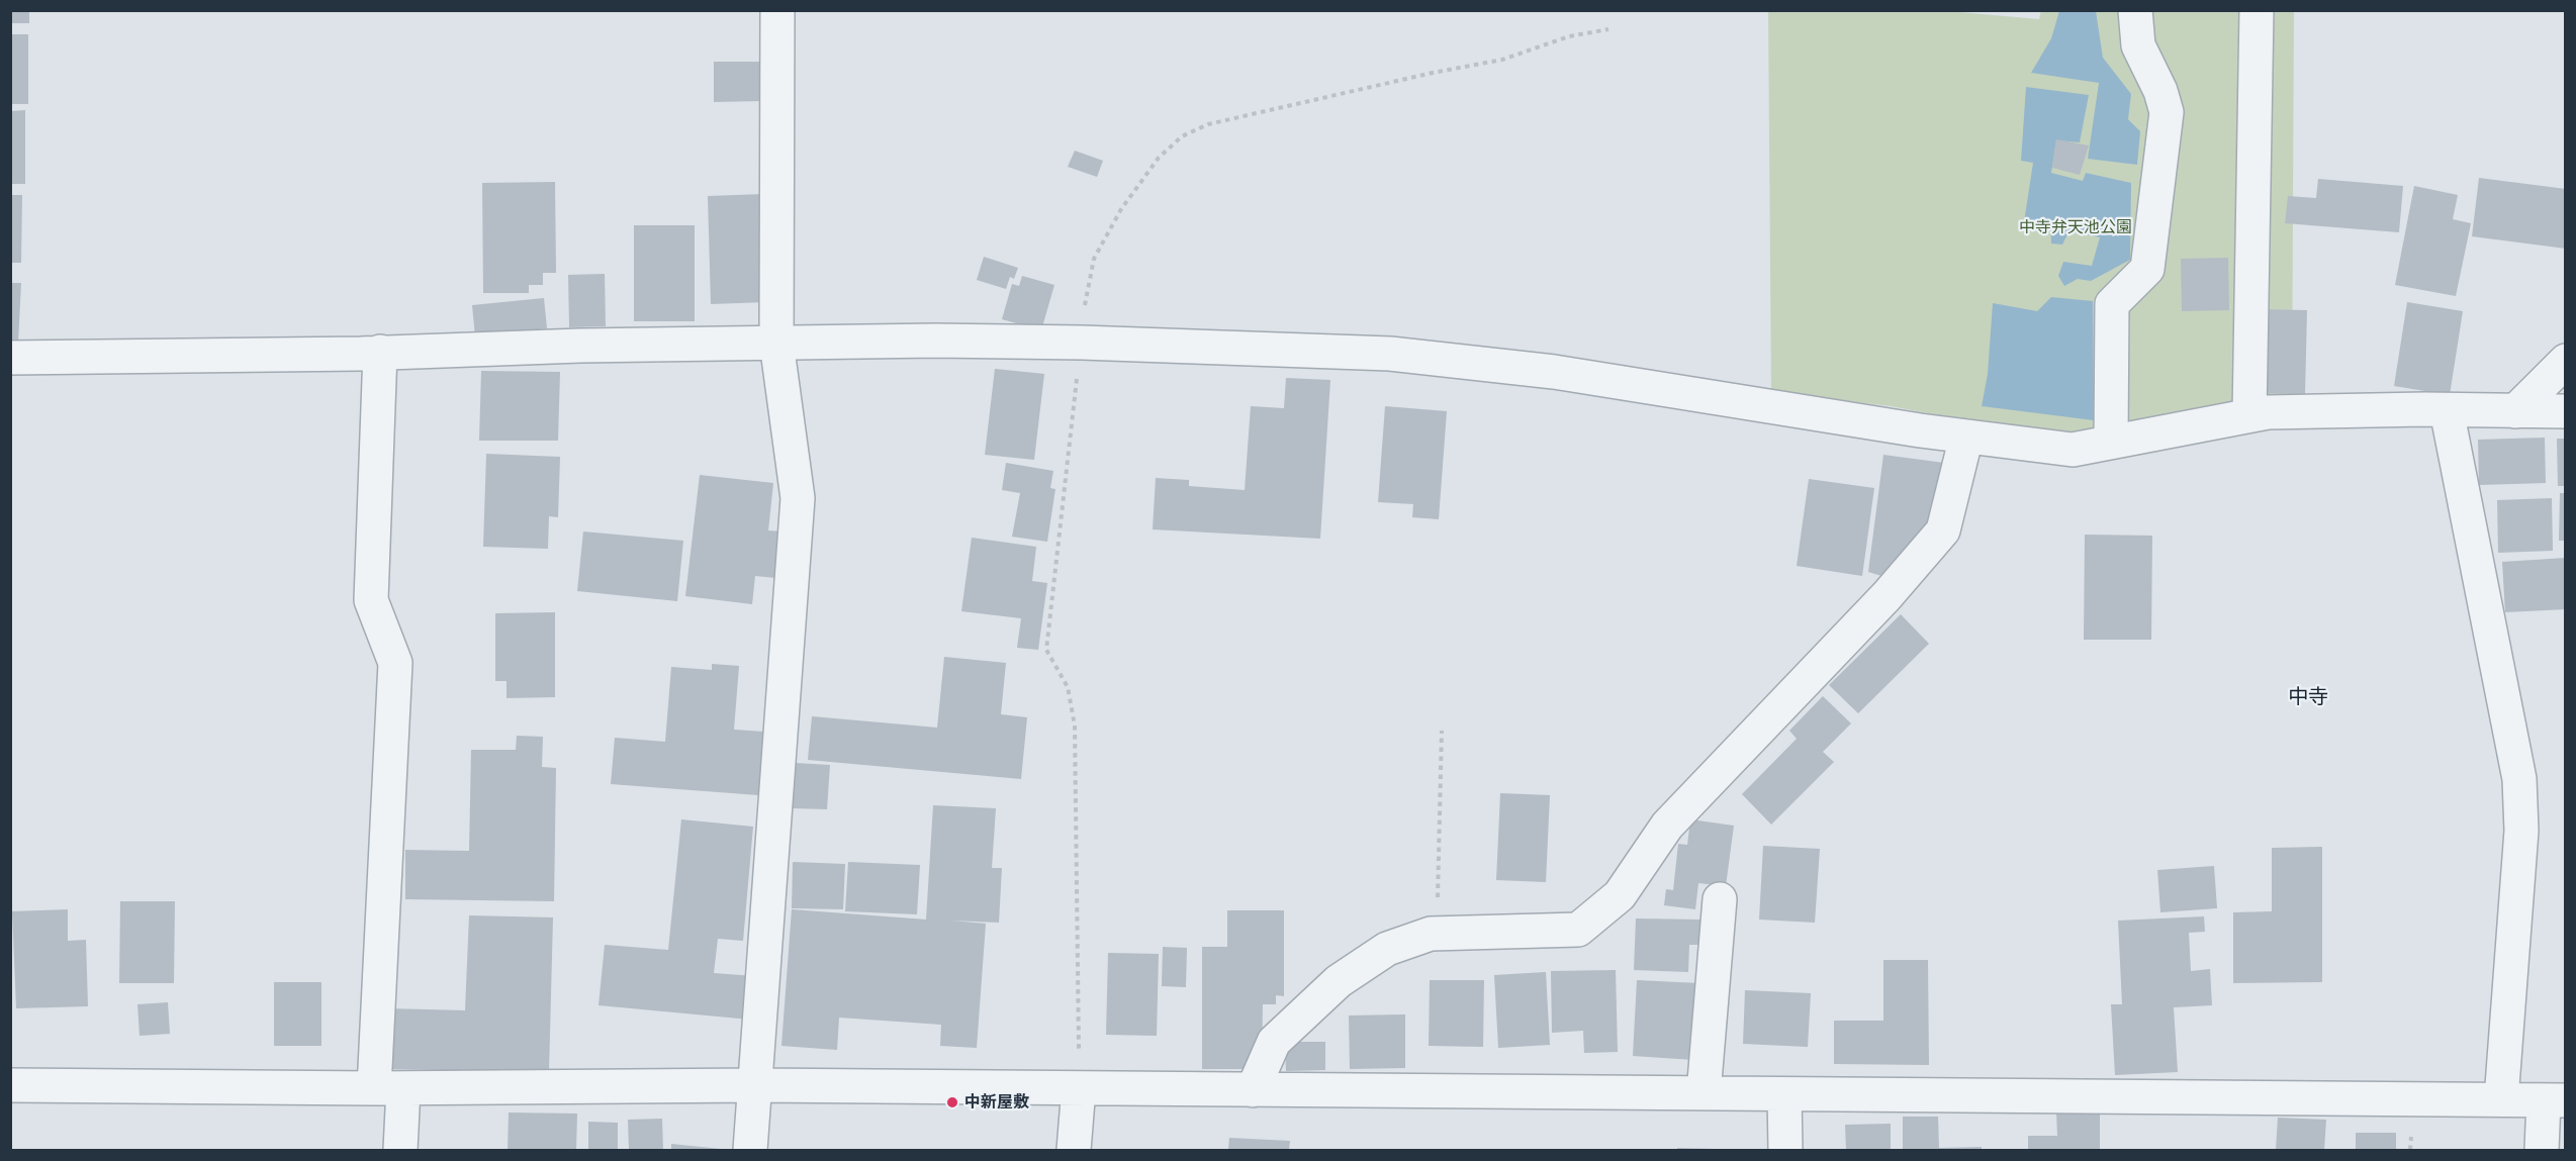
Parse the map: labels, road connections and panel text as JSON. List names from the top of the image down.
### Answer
{
  "districts": ["中寺"],
  "parks": ["中寺弁天池公園"],
  "places": ["中新屋敷"]
}
